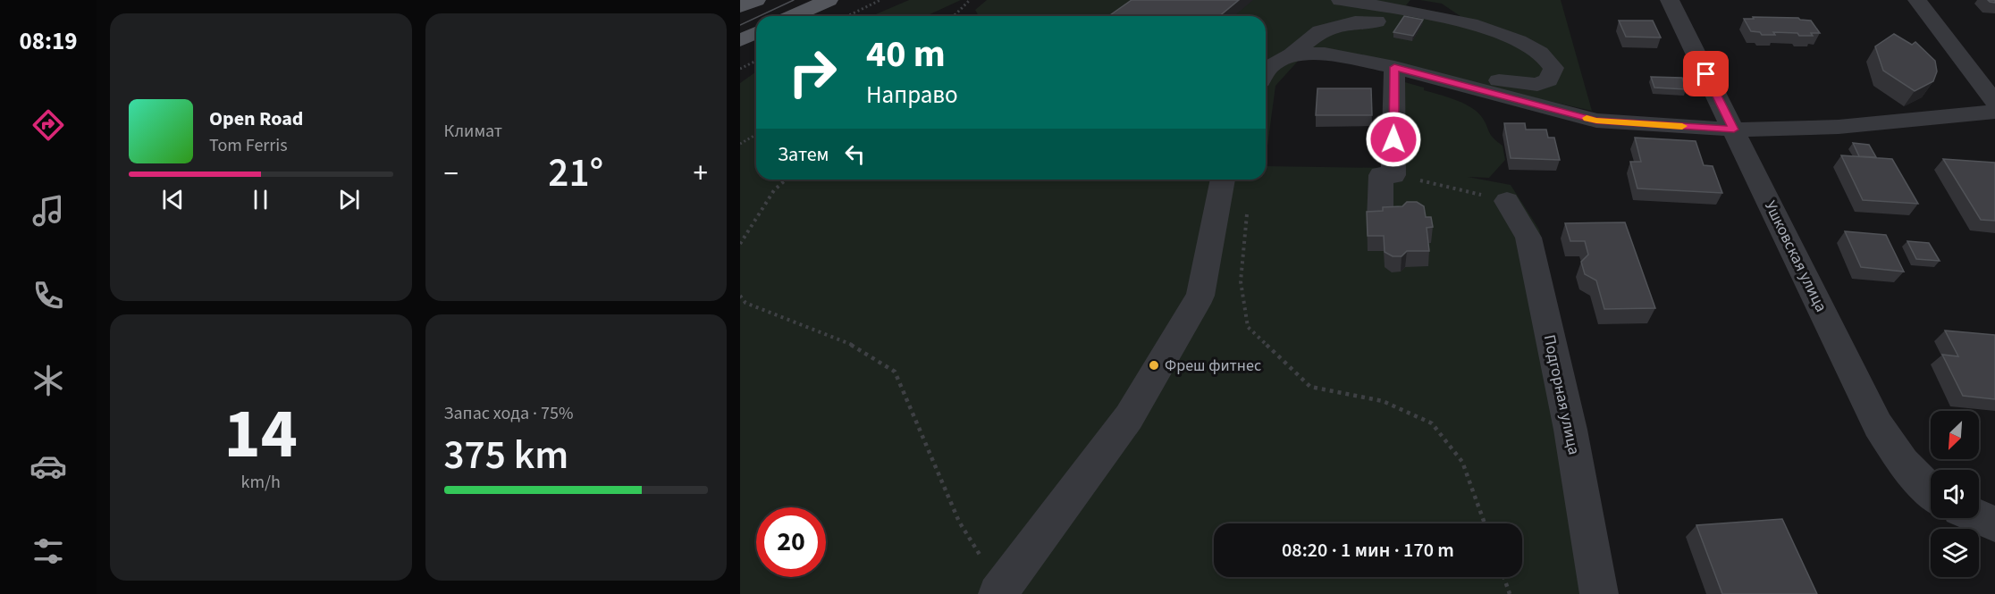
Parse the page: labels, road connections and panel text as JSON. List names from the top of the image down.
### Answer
{
  "streets": {
    "street": ["Ушковская улица", "Подгорная улица"]
  },
  "places": ["Фреш фитнес"],
  "north": "bottom left",
  "page": {
    "tabs": "08:19",
    "tile": [
      "Климат",
      ["14", "km/h"],
      ["Запас хода · 75%", "375 km"]
    ],
    "turn": ["40 m", "Направо"],
    "song": ["Open Road", "Tom Ferris"],
    "then": "Затем",
    "heat": ["−", "21°", "+"],
    "limit": "20",
    "trip": "08:20 · 1 мин · 170 m"
  }
}
